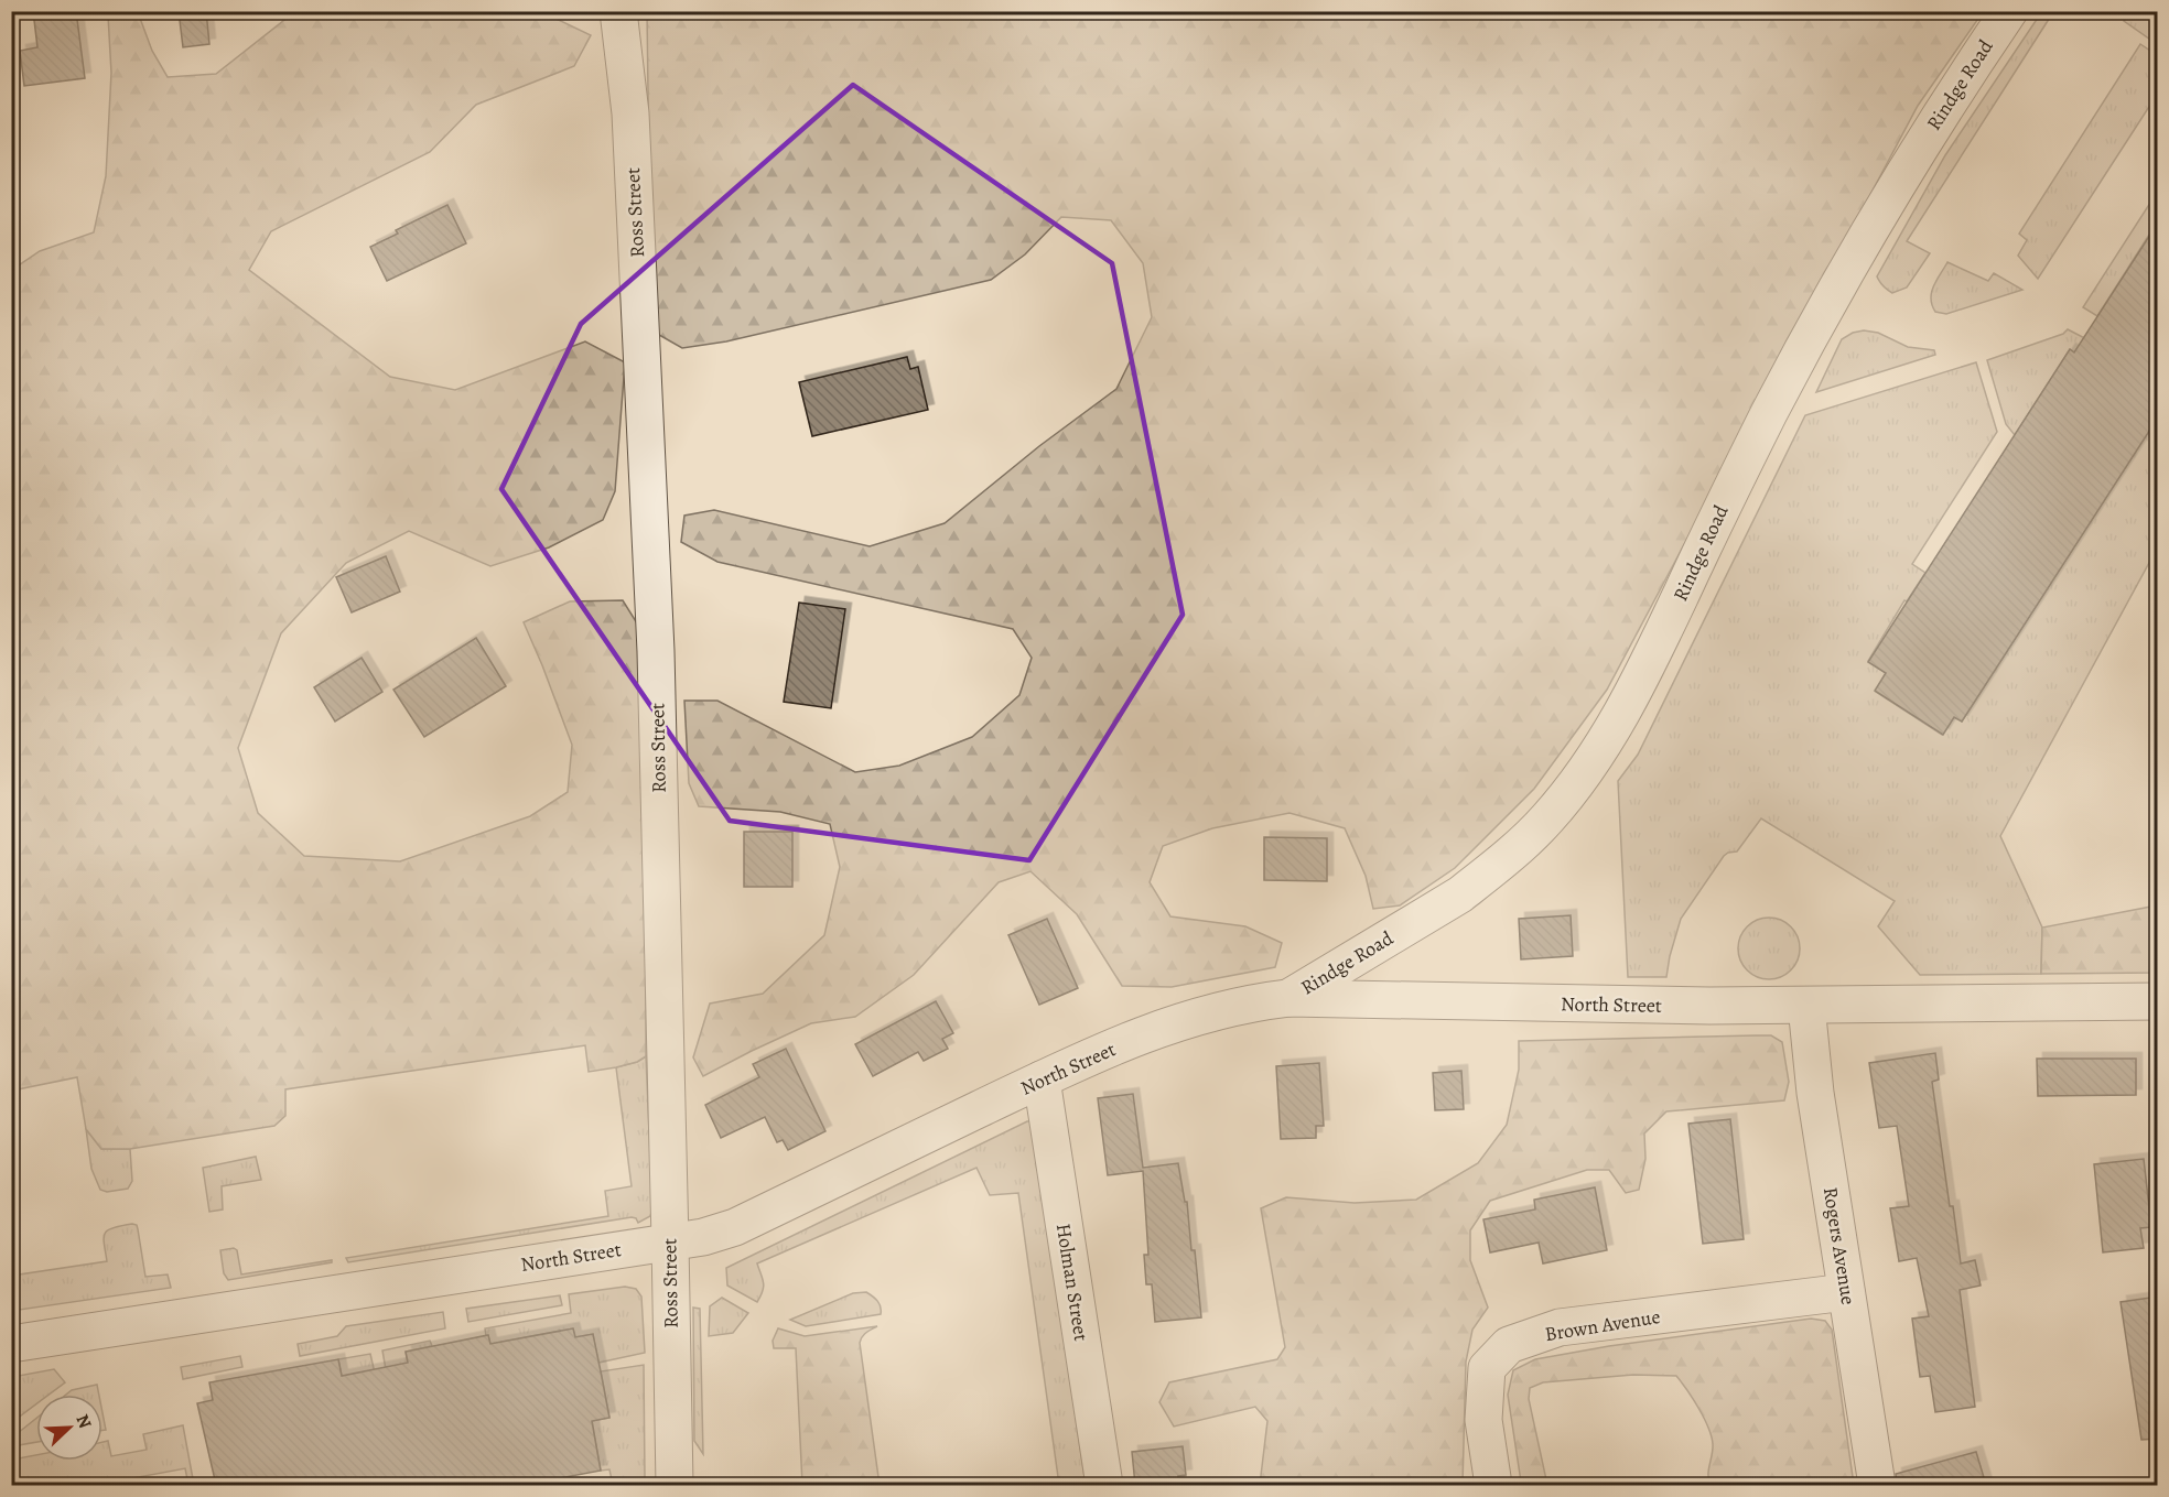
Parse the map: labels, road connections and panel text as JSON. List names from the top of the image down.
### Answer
{
  "streets": {
    "street": [
      "Rindge Road",
      "Ross Street",
      "North Street",
      "Rogers Avenue",
      "Holman Street",
      "Brown Avenue"
    ]
  },
  "crossings": [
    ["Rindge Road", "North Street"],
    ["Ross Street", "North Street"],
    ["North Street", "Rogers Avenue"],
    ["North Street", "Holman Street"],
    ["Rogers Avenue", "Brown Avenue"]
  ],
  "north": "top right"
}
